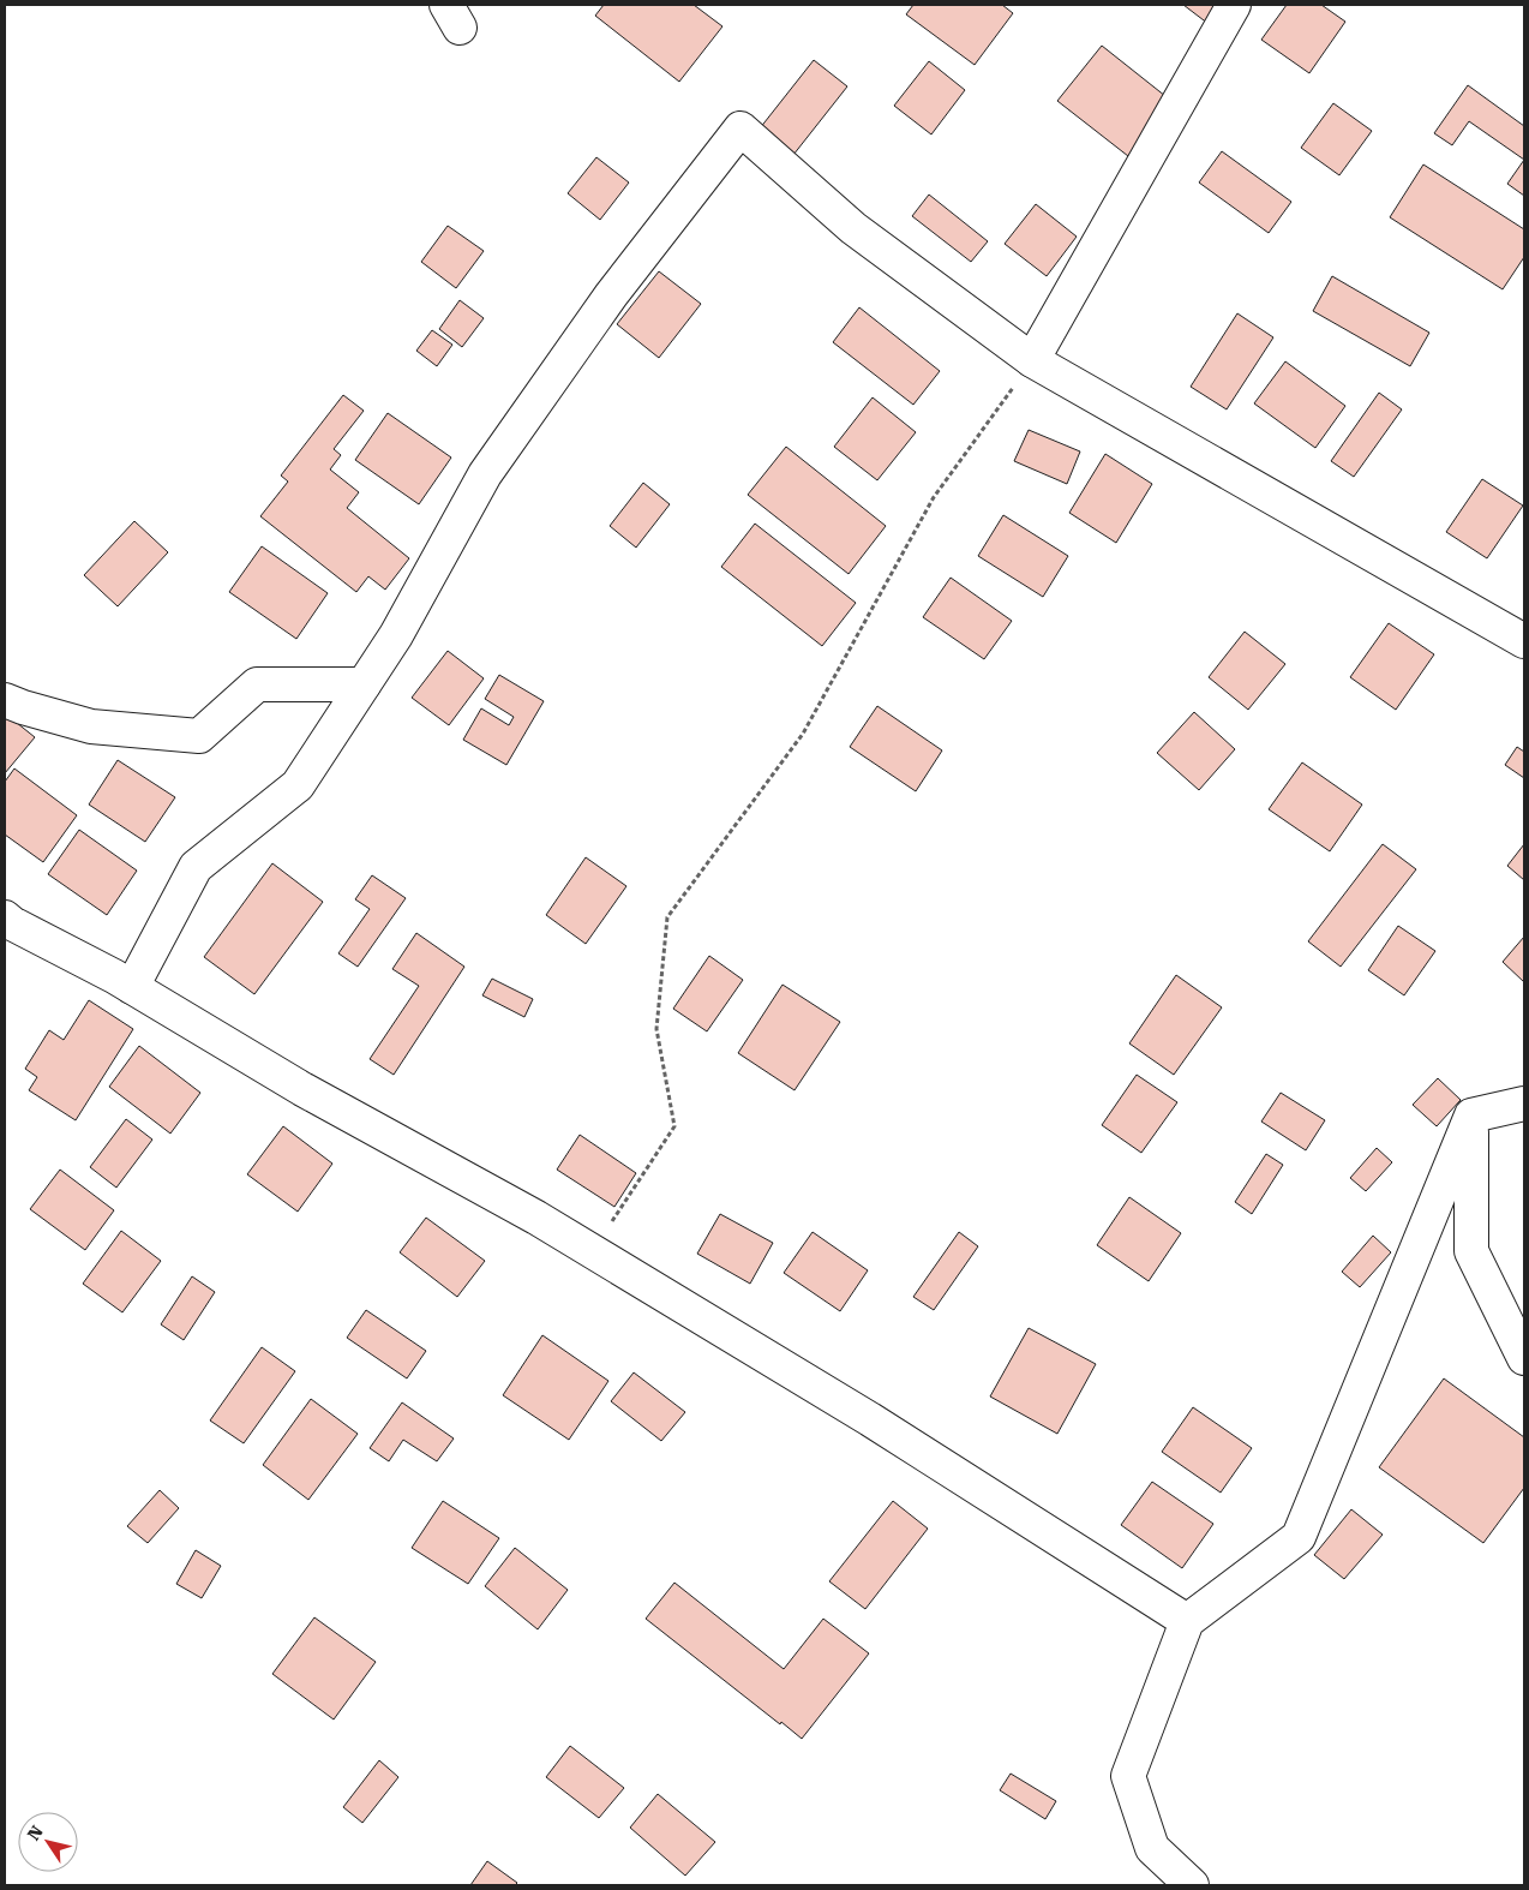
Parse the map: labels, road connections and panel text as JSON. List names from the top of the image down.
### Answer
{
  "north": "top left"
}
